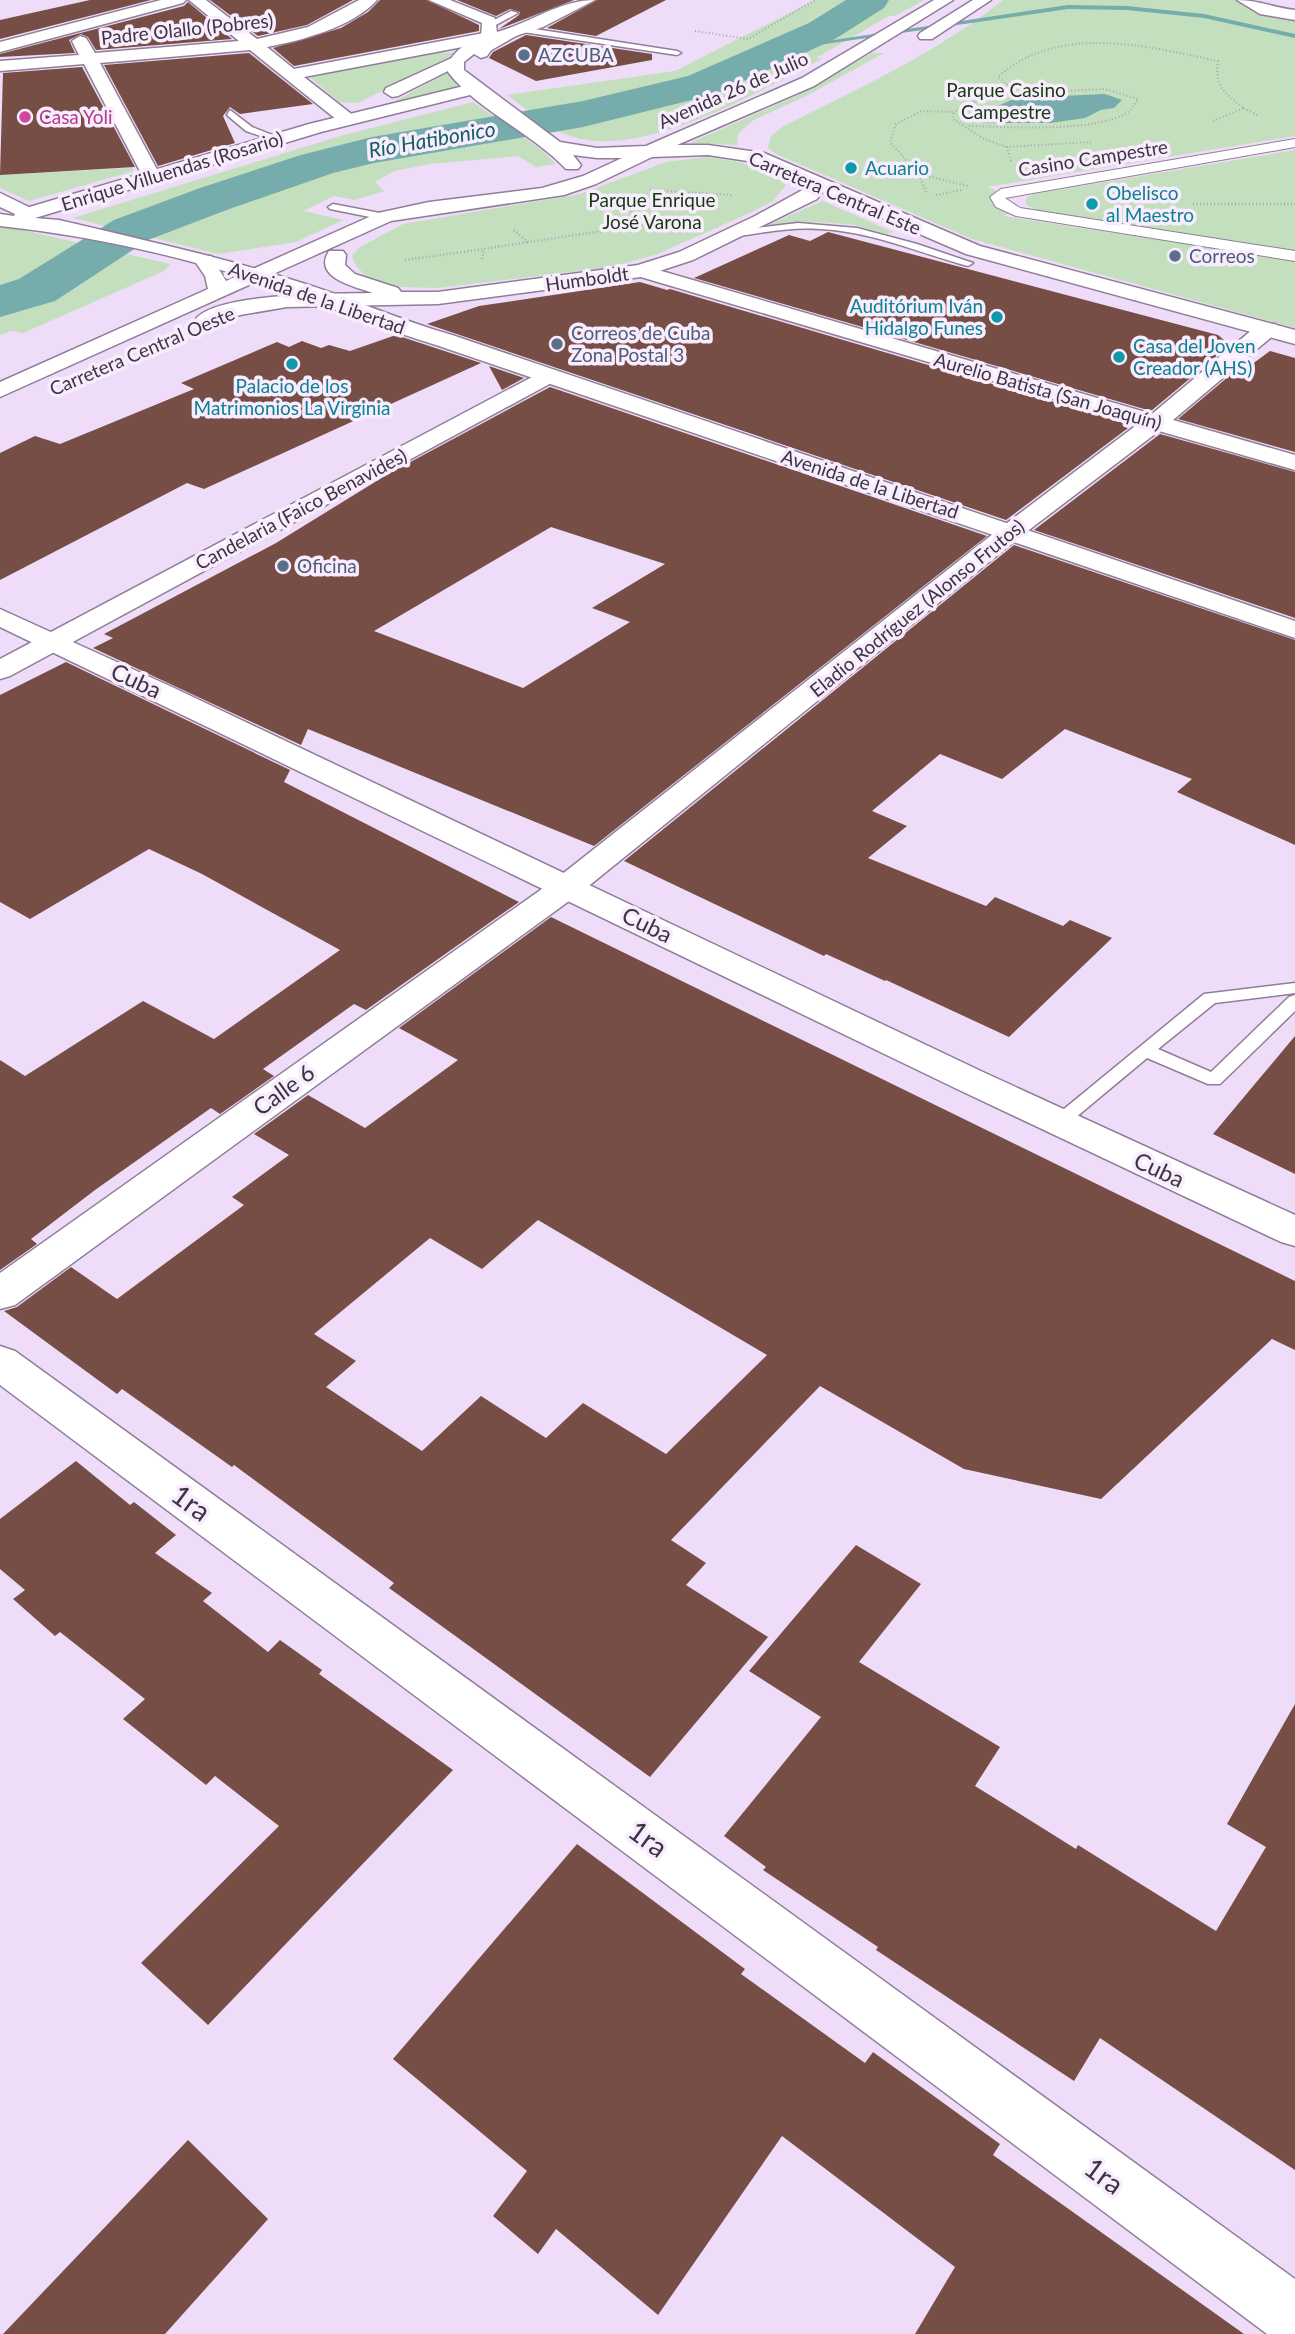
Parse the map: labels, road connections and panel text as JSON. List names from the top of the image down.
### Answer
{
  "streets": {
    "main road": [
      "Padre Olallo (Pobres)",
      "Avenida 26 de Julio",
      "Enrique Villuendas (Rosario)",
      "Carretera Central Este",
      "Humboldt",
      "Avenida de la Libertad",
      "Carretera Central Oeste",
      "Aurelio Batista (San Joaquín)",
      "Candelaria (Faico Benavides)",
      "Eladio Rodríguez (Alonso Frutos)",
      "Cuba",
      "Calle 6",
      "1ra"
    ],
    "street": ["Casino Campestre"]
  },
  "crossings": [
    ["Avenida 26 de Julio", "Carretera Central Este"],
    ["Carretera Central Este", "Humboldt"],
    ["Carretera Central Este", "Avenida de la Libertad"],
    ["Carretera Central Este", "Carretera Central Oeste"],
    ["Carretera Central Este", "Eladio Rodríguez (Alonso Frutos)"],
    ["Humboldt", "Avenida de la Libertad"],
    ["Humboldt", "Carretera Central Oeste"],
    ["Humboldt", "Aurelio Batista (San Joaquín)"],
    ["Avenida de la Libertad", "Carretera Central Oeste"],
    ["Avenida de la Libertad", "Candelaria (Faico Benavides)"],
    ["Avenida de la Libertad", "Eladio Rodríguez (Alonso Frutos)"],
    ["Aurelio Batista (San Joaquín)", "Eladio Rodríguez (Alonso Frutos)"],
    ["Candelaria (Faico Benavides)", "Cuba"],
    ["Eladio Rodríguez (Alonso Frutos)", "Cuba"],
    ["Eladio Rodríguez (Alonso Frutos)", "Calle 6"],
    ["Cuba", "Calle 6"]
  ],
  "water": ["Río Hatibonico"],
  "parks": ["Parque Casino Campestre", "Parque Enrique José Varona"],
  "places": [
    "AZCUBA",
    "Casa Yoli",
    "Acuario",
    "Obelisco al Maestro",
    "Correos",
    "Auditórium Iván Hidalgo Funes",
    "Correos de Cuba Zona Postal 3",
    "Casa del Joven Creador (AHS)",
    "Palacio de los Matrimonios La Virginia",
    "Oficina"
  ]
}
